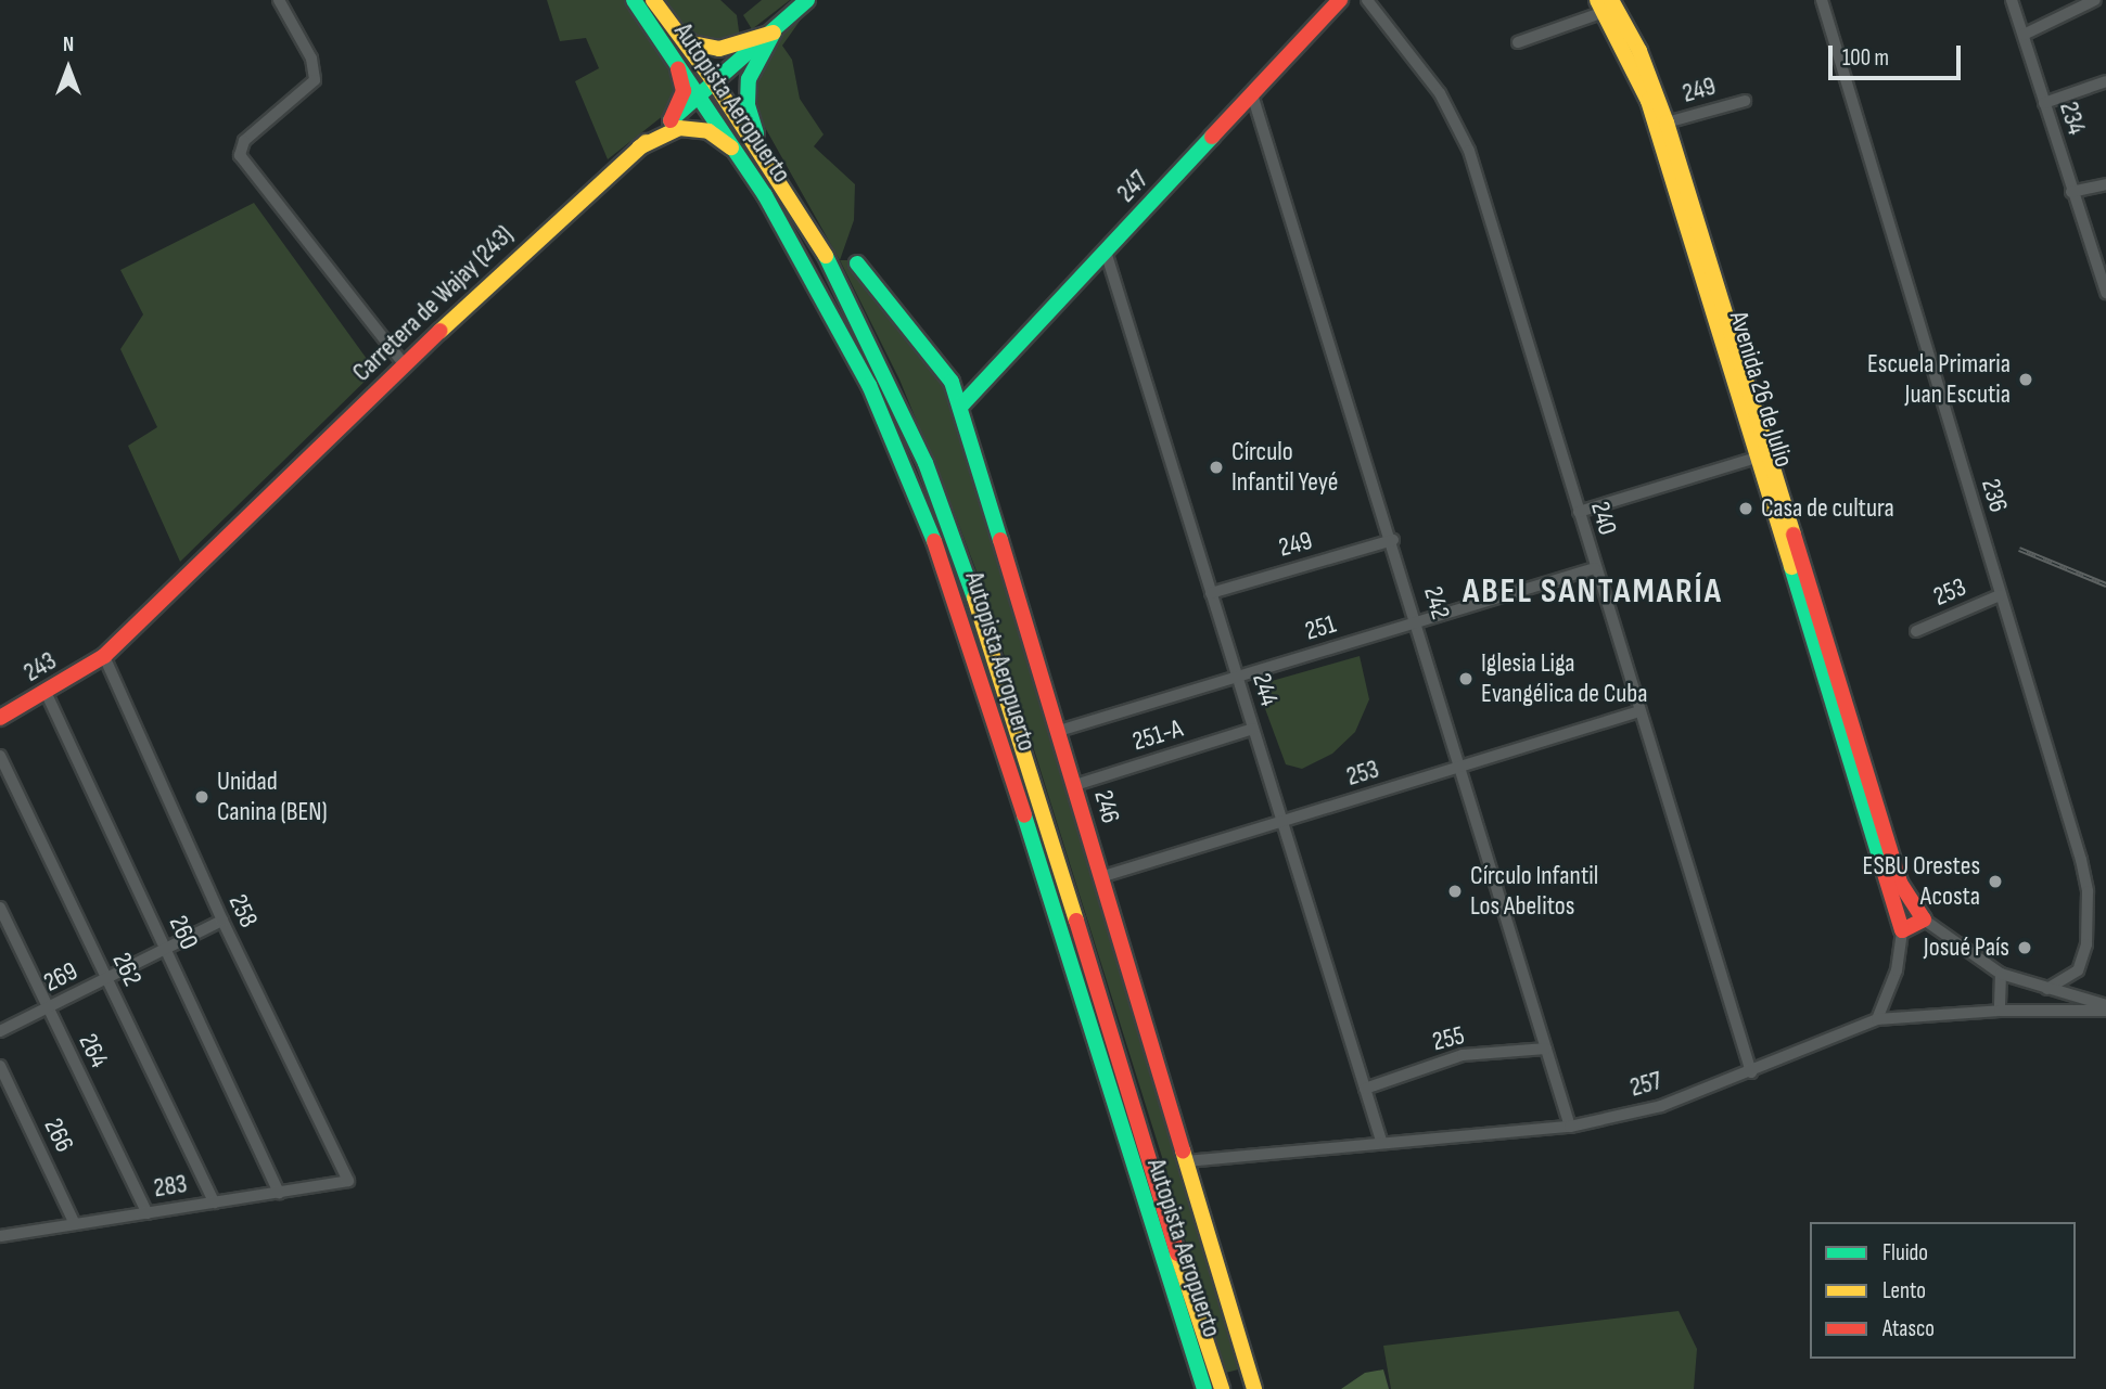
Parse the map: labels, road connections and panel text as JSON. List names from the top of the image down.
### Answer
{
  "streets": {
    "main road": [
      "Autopista Aeropuerto",
      "247",
      "Carretera de Wajay (243)",
      "Avenida 26 de Julio",
      "243",
      "246"
    ],
    "street": [
      "249",
      "234",
      "236",
      "240",
      "253",
      "242",
      "251",
      "244",
      "251-A",
      "258",
      "260",
      "262",
      "269",
      "255",
      "264",
      "257",
      "266",
      "283"
    ]
  },
  "crossings": [
    ["249", "Avenida 26 de Julio"],
    ["249", "242"],
    ["249", "244"],
    ["Autopista Aeropuerto", "Carretera de Wajay (243)"],
    ["247", "242"],
    ["247", "244"],
    ["247", "246"],
    ["Carretera de Wajay (243)", "243"],
    ["Carretera de Wajay (243)", "258"],
    ["Avenida 26 de Julio", "257"],
    ["236", "253"],
    ["236", "257"],
    ["240", "253"],
    ["240", "251"],
    ["240", "257"],
    ["253", "242"],
    ["253", "244"],
    ["253", "246"],
    ["242", "251"],
    ["242", "255"],
    ["242", "257"],
    ["251", "244"],
    ["251", "246"],
    ["243", "258"],
    ["243", "260"],
    ["244", "251-A"],
    ["244", "255"],
    ["244", "257"],
    ["251-A", "246"],
    ["246", "257"],
    ["258", "269"],
    ["258", "283"],
    ["260", "269"],
    ["260", "283"],
    ["262", "269"],
    ["262", "283"],
    ["269", "264"],
    ["264", "283"],
    ["266", "283"]
  ],
  "districts": ["ABEL SANTAMARÍA"],
  "places": [
    "Escuela Primaria Juan Escutia",
    "Círculo Infantil Yeyé",
    "Casa de cultura",
    "Iglesia Liga Evangélica de Cuba",
    "Unidad Canina (BEN)",
    "ESBU Orestes Acosta",
    "Círculo Infantil Los Abelitos",
    "Josué País"
  ],
  "legend": ["Fluido", "Lento", "Atasco"],
  "scale_bar": "100 m",
  "north": "top"
}
